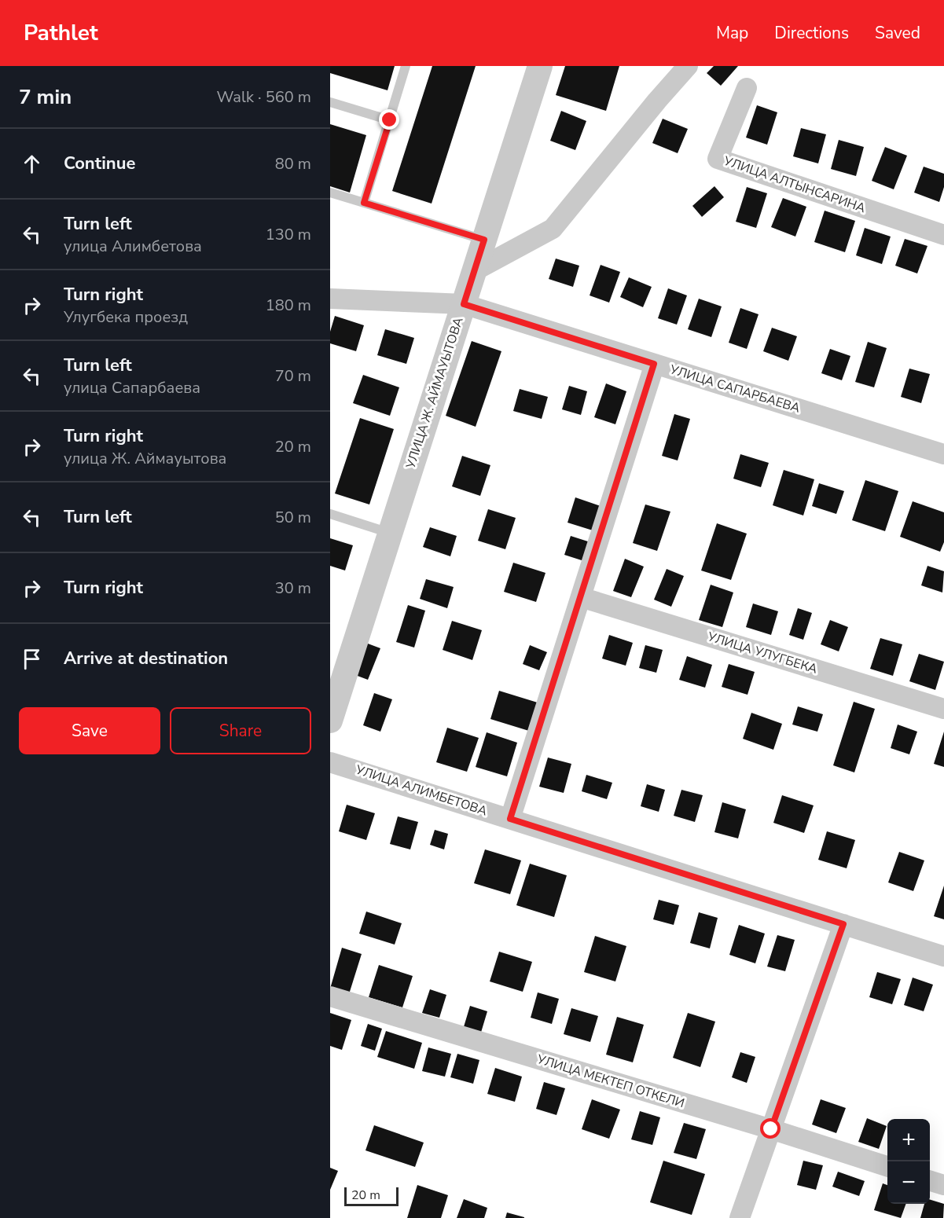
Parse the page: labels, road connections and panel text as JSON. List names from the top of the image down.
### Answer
{
  "streets": {
    "street": [
      "УЛИЦА АЛТЫНСАРИНА",
      "УЛИЦА САПАРБАЕВА",
      "УЛИЦА Ж. АЙМАУЫТОВА",
      "УЛИЦА УЛУГБЕКА",
      "УЛИЦА АЛИМБЕТОВА",
      "УЛИЦА МЕКТЕП ОТКЕЛИ"
    ]
  },
  "crossings": [
    ["УЛИЦА САПАРБАЕВА", "УЛИЦА Ж. АЙМАУЫТОВА"]
  ],
  "scale_bar": "20 m",
  "page": {
    "header": "Pathlet",
    "nav": ["Map", "Directions", "Saved"],
    "heading": ["7 min", "Walk · 560 m"],
    "list": [
      ["Continue", "80 m"],
      ["Turn left", "улица Алимбетова", "130 m"],
      ["Turn right", "Улугбека проезд", "180 m"],
      ["Turn left", "улица Сапарбаева", "70 m"],
      ["Turn right", "улица Ж. Аймауытова", "20 m"],
      ["Turn left", "50 m"],
      ["Turn right", "30 m"],
      "Arrive at destination"
    ],
    "buttons": ["Save", "Share"],
    "map_buttons": ["+", "−"],
    "scale": "20 m"
  }
}
